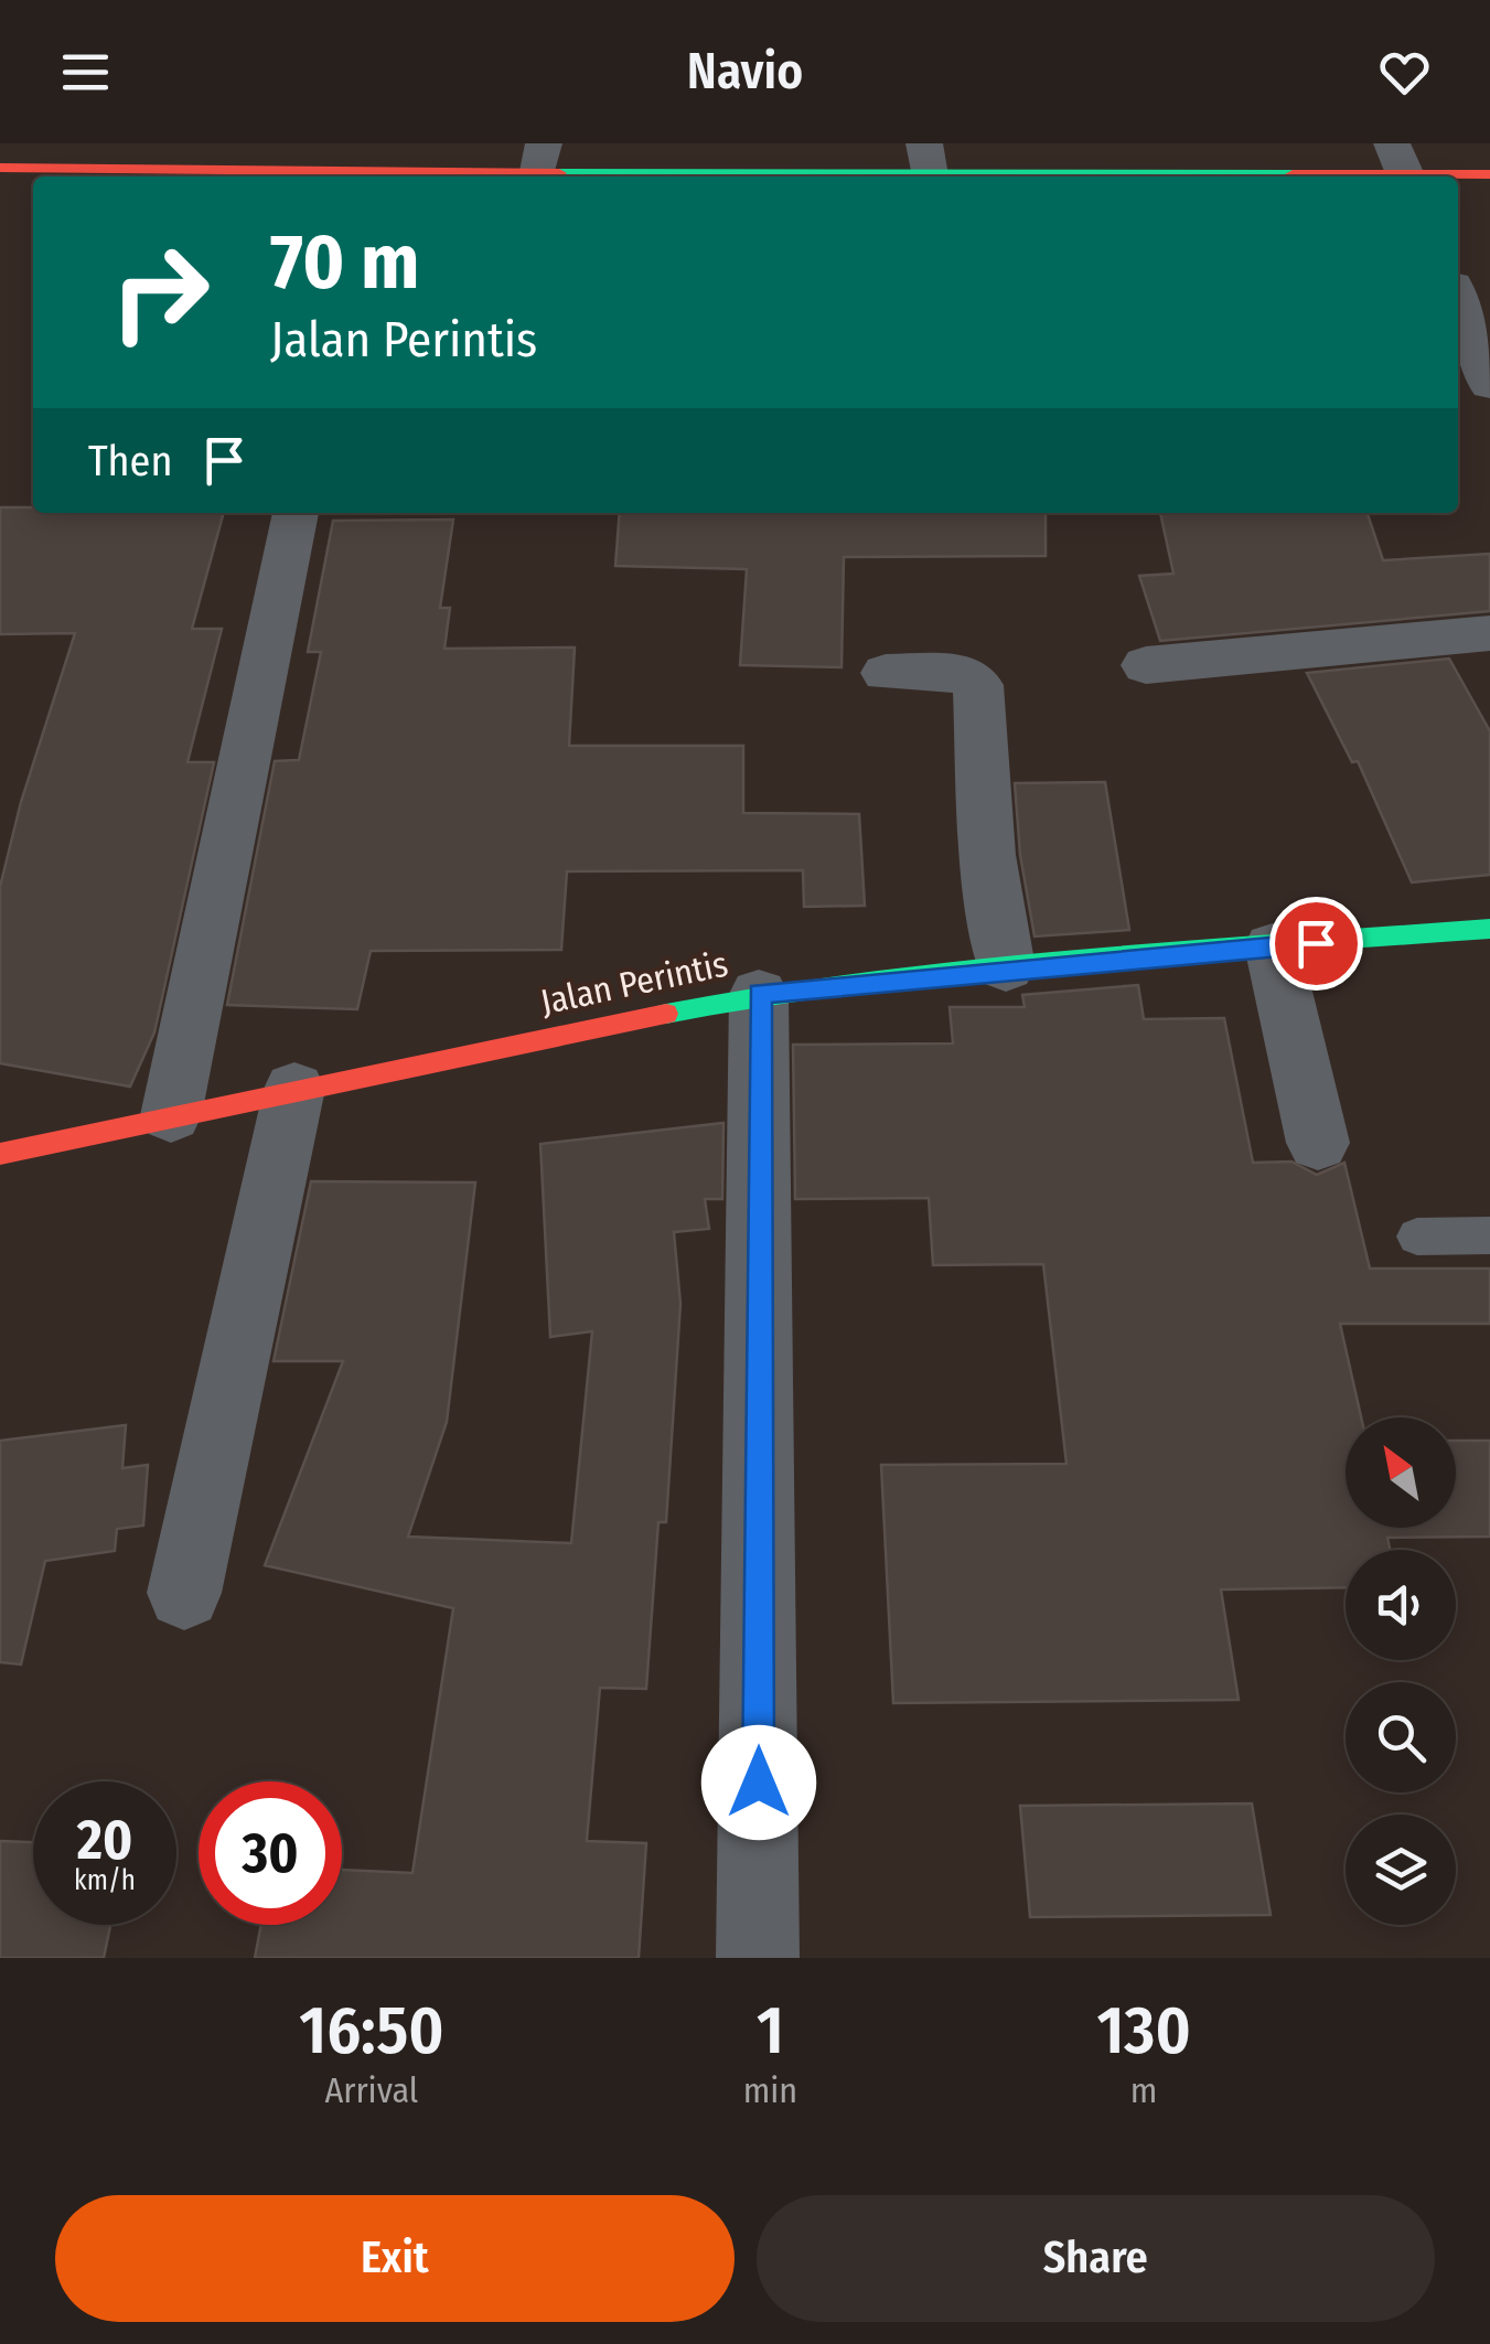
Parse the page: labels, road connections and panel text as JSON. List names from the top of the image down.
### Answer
{
  "streets": {
    "street": ["Jalan Perintis"]
  },
  "north": "top left",
  "page": {
    "header": "Navio",
    "turn": ["70 m", "Jalan Perintis"],
    "then": "Then",
    "speed": "20 km/h",
    "limit": "30",
    "eta": [
      "16:50",
      "Arrival",
      "1",
      "min",
      "130",
      "m"
    ],
    "buttons": ["Exit", "Share"]
  }
}
